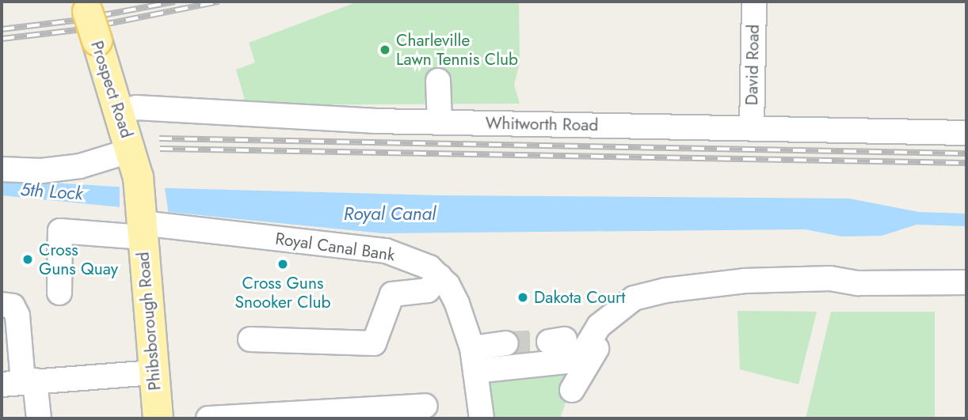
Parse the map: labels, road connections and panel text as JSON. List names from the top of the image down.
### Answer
{
  "streets": {
    "main road": ["Prospect Road", "Phibsborough Road"],
    "street": ["David Road", "Whitworth Road", "Royal Canal Bank"]
  },
  "crossings": [
    ["David Road", "Whitworth Road"],
    ["Prospect Road", "Whitworth Road"],
    ["Prospect Road", "Royal Canal Bank"],
    ["Prospect Road", "Phibsborough Road"],
    ["Royal Canal Bank", "Phibsborough Road"]
  ],
  "water": ["5th Lock", "Royal Canal"],
  "places": [
    "Charleville Lawn Tennis Club",
    "Cross Guns Quay",
    "Cross Guns Snooker Club",
    "Dakota Court"
  ]
}
